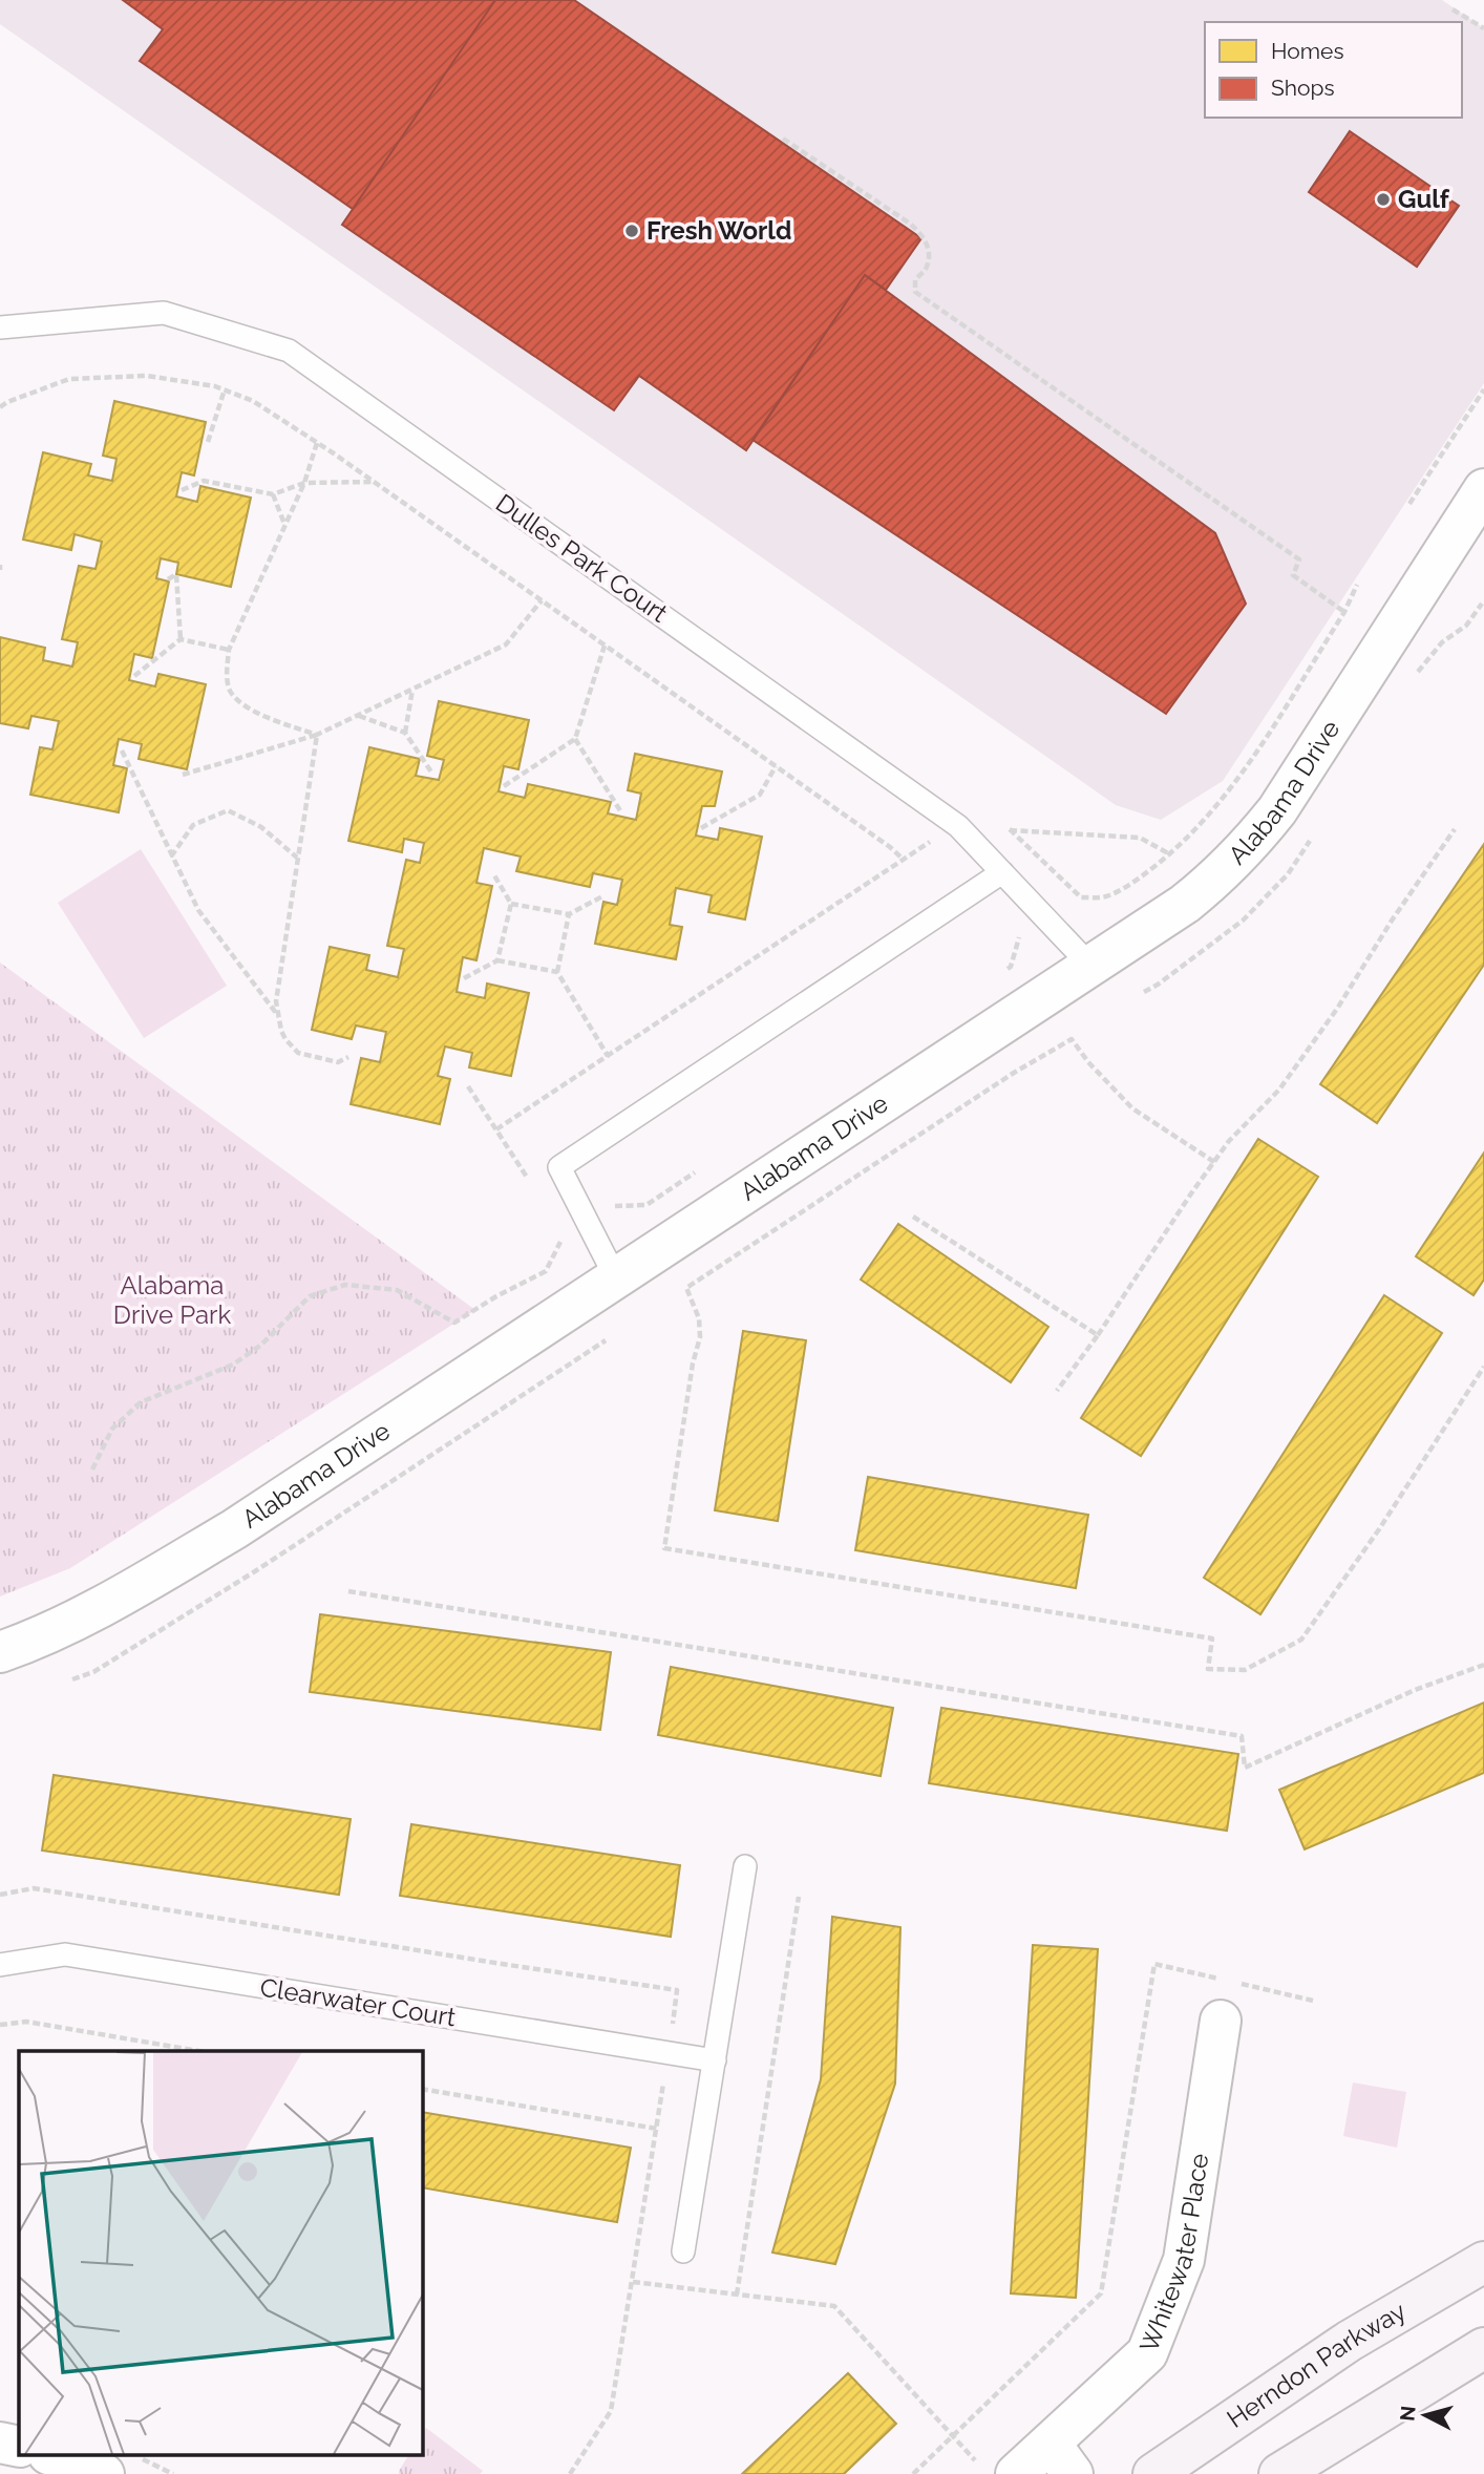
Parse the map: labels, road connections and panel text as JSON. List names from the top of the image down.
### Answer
{
  "streets": {
    "main road": ["Herndon Parkway"],
    "street": ["Alabama Drive", "Whitewater Place"],
    "lane": ["Dulles Park Court", "Clearwater Court"]
  },
  "crossings": [
    ["Dulles Park Court", "Alabama Drive"]
  ],
  "parks": ["Alabama Drive Park"],
  "places": ["Gulf", "Fresh World"],
  "legend": ["Homes", "Shops"],
  "north": "left"
}
